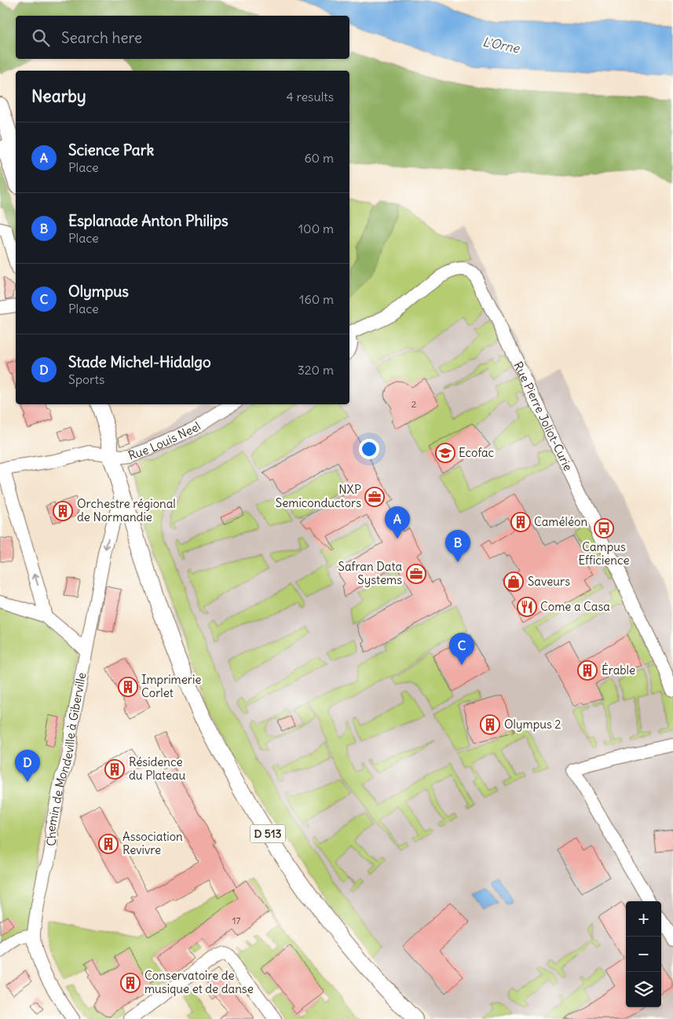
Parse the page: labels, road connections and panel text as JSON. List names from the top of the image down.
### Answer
{
  "streets": {
    "main road": ["D 513"],
    "street": ["Rue Pierre Joliot-Curie", "Rue Louis Neel", "Chemin de Mondeville à Giberville"]
  },
  "crossings": [
    ["Rue Louis Neel", "D 513"],
    ["Chemin de Mondeville à Giberville", "D 513"]
  ],
  "water": ["L'Orne"],
  "places": {
    "school or university": ["Ecofac"],
    "office": ["NXP Semiconductors", "Safran Data Systems"],
    "building": [
      "Orchestre régional de Normandie",
      "Caméléon",
      "Érable",
      "Imprimerie Corlet",
      "Olympus 2",
      "Résidence du Plateau",
      "Association Revivre",
      "Conservatoire de musique et de danse"
    ],
    "bus stop": ["Campus Efficience"],
    "shop": ["Saveurs"],
    "restaurant": ["Come a Casa"]
  },
  "house_numbers": ["2", "17"],
  "page": {
    "search": "Search here",
    "heading": ["Nearby", "4 results"],
    "list": [
      {
        "mark": "A",
        "name": "Science Park",
        "note": "Place",
        "value": "60 m"
      },
      {
        "mark": "B",
        "name": "Esplanade Anton Philips",
        "note": "Place",
        "value": "100 m"
      },
      {
        "mark": "C",
        "name": "Olympus",
        "note": "Place",
        "value": "160 m"
      },
      {
        "mark": "D",
        "name": "Stade Michel-Hidalgo",
        "note": "Sports",
        "value": "320 m"
      }
    ],
    "pins": [
      "A",
      "B",
      "C",
      "D"
    ],
    "map_buttons": ["+", "−"]
  }
}
